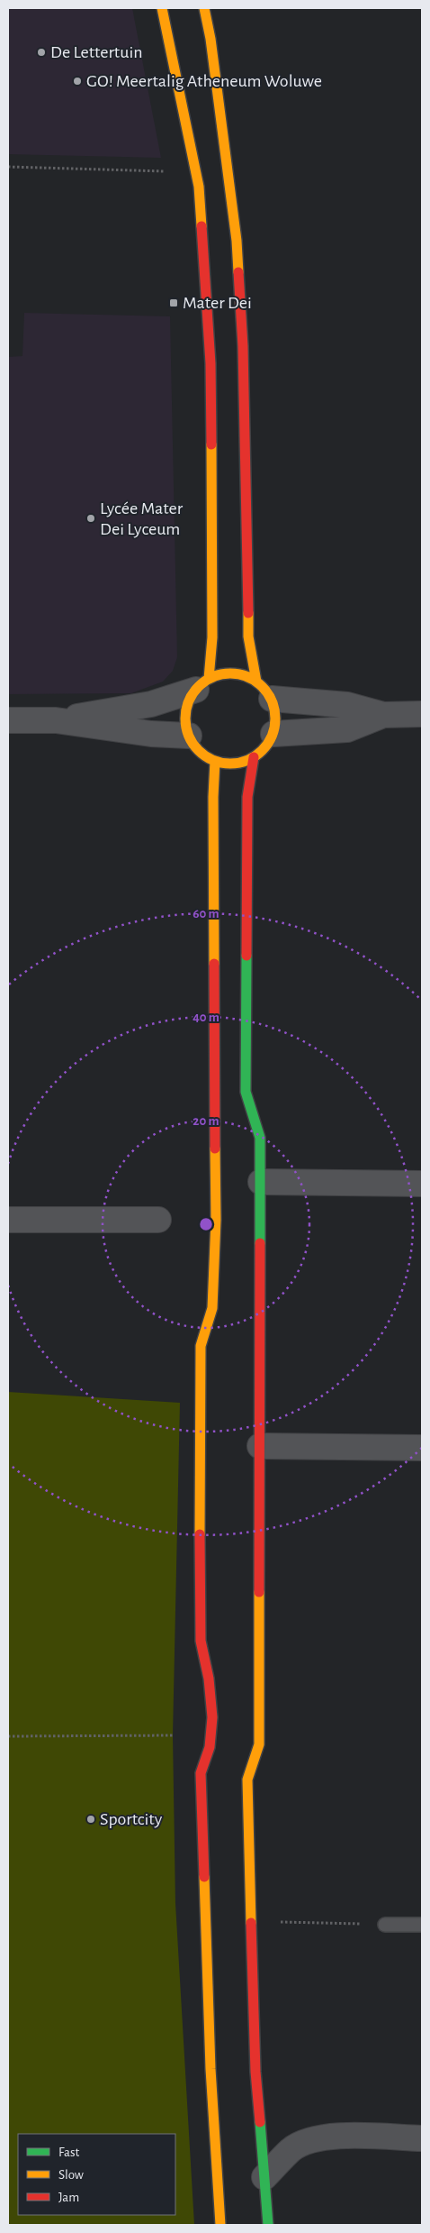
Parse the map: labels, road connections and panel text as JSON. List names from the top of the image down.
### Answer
{
  "places": {
    "other": [
      "De Lettertuin",
      "GO! Meertalig Atheneum Woluwe",
      "Lycée Mater Dei Lyceum",
      "Sportcity"
    ],
    "transit": ["Mater Dei"]
  },
  "legend": ["Fast", "Slow", "Jam"],
  "rings": ["60 m", "40 m", "20 m"]
}
